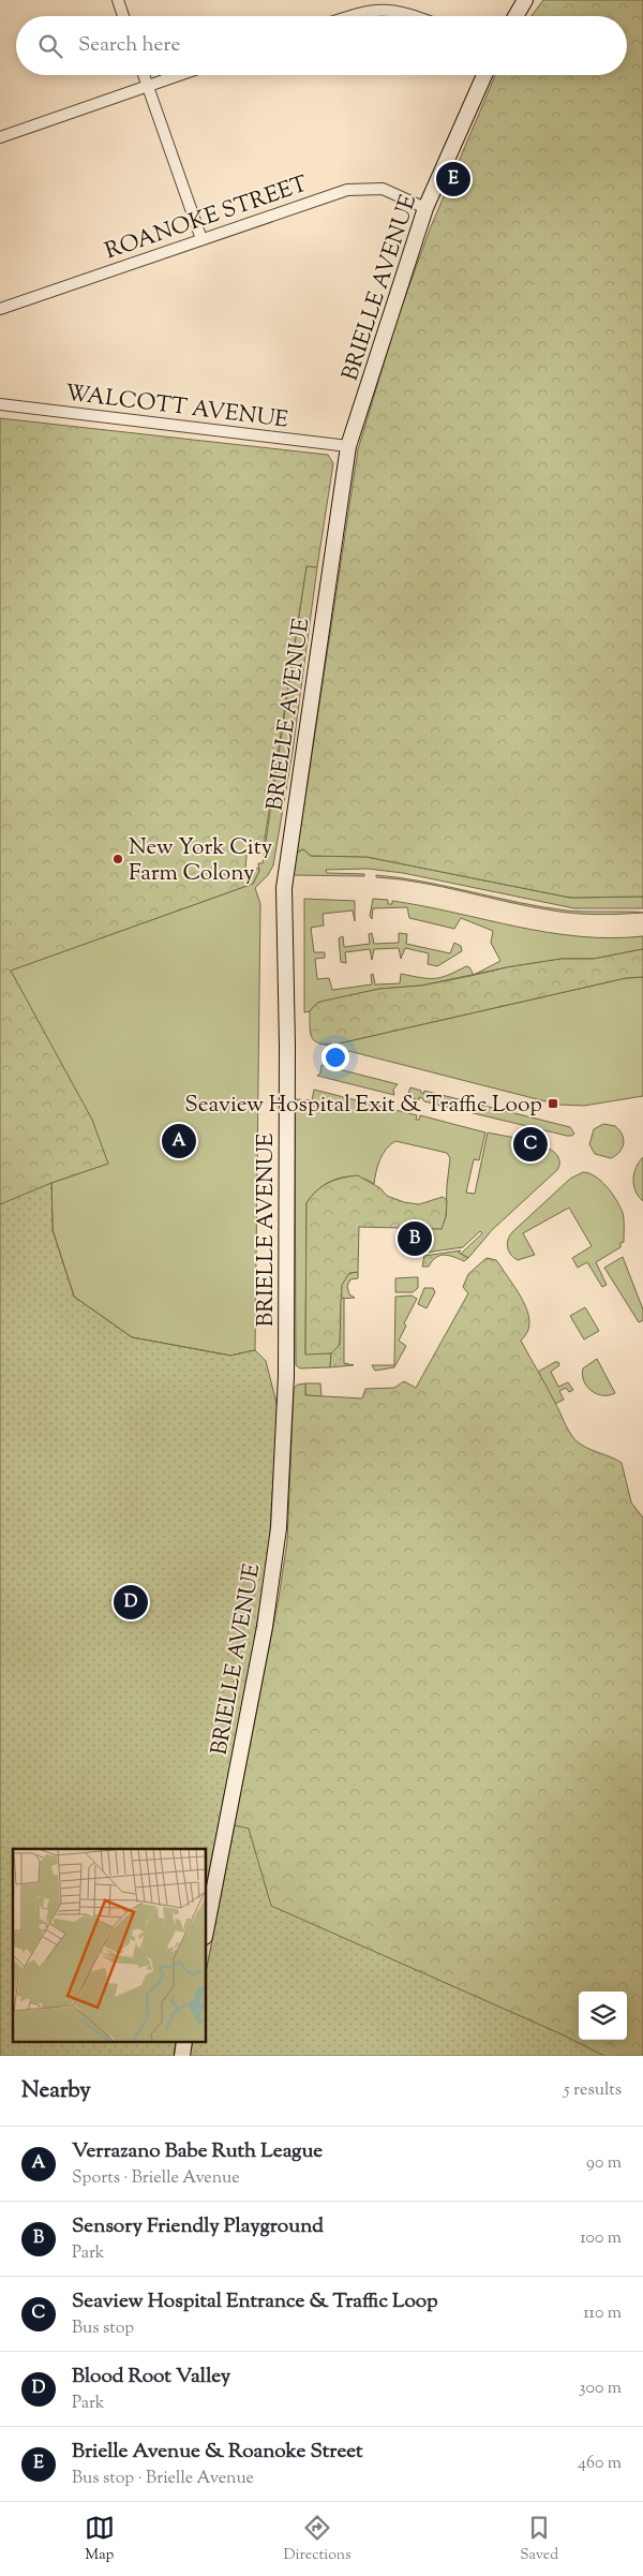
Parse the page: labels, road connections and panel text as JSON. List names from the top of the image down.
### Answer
{
  "streets": {
    "street": ["ROANOKE STREET", "BRIELLE AVENUE", "WALCOTT AVENUE"]
  },
  "crossings": [
    ["ROANOKE STREET", "BRIELLE AVENUE"],
    ["BRIELLE AVENUE", "WALCOTT AVENUE"]
  ],
  "places": {
    "other": ["New York City Farm Colony"],
    "transit": ["Seaview Hospital Exit & Traffic Loop"]
  },
  "page": {
    "search": "Search here",
    "pins": [
      "E",
      "A",
      "C",
      "B",
      "D"
    ],
    "heading": ["Nearby", "5 results"],
    "list": [
      {
        "mark": "A",
        "name": "Verrazano Babe Ruth League",
        "note": "Sports · Brielle Avenue",
        "value": "90 m"
      },
      {
        "mark": "B",
        "name": "Sensory Friendly Playground",
        "note": "Park",
        "value": "100 m"
      },
      {
        "mark": "C",
        "name": "Seaview Hospital Entrance & Traffic Loop",
        "note": "Bus stop",
        "value": "110 m"
      },
      {
        "mark": "D",
        "name": "Blood Root Valley",
        "note": "Park",
        "value": "300 m"
      },
      {
        "mark": "E",
        "name": "Brielle Avenue & Roanoke Street",
        "note": "Bus stop · Brielle Avenue",
        "value": "460 m"
      }
    ],
    "nav": ["Map", "Directions", "Saved"]
  }
}
